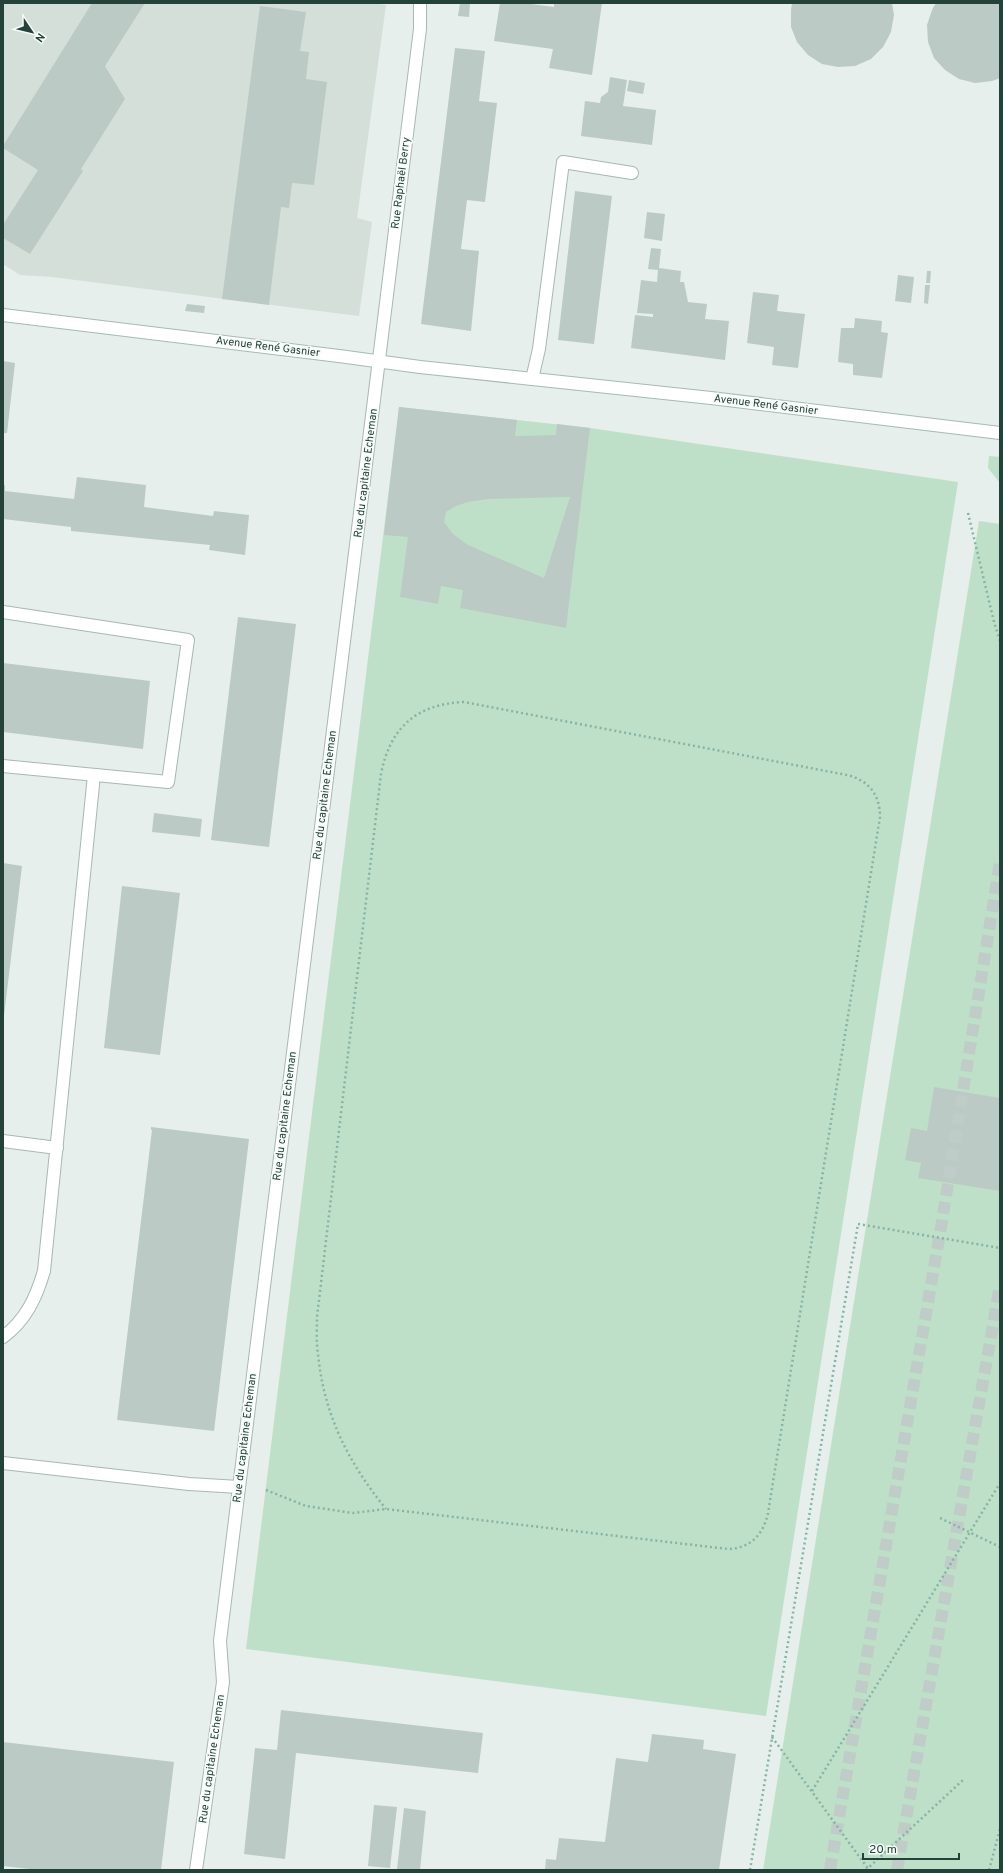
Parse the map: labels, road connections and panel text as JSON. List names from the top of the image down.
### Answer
{
  "streets": {
    "street": ["Rue Raphaël Berry", "Avenue René Gasnier", "Rue du capitaine Echeman"]
  },
  "crossings": [
    ["Rue Raphaël Berry", "Avenue René Gasnier"],
    ["Rue Raphaël Berry", "Rue du capitaine Echeman"],
    ["Avenue René Gasnier", "Rue du capitaine Echeman"]
  ],
  "scale_bar": "20 m",
  "north": "bottom right"
}
